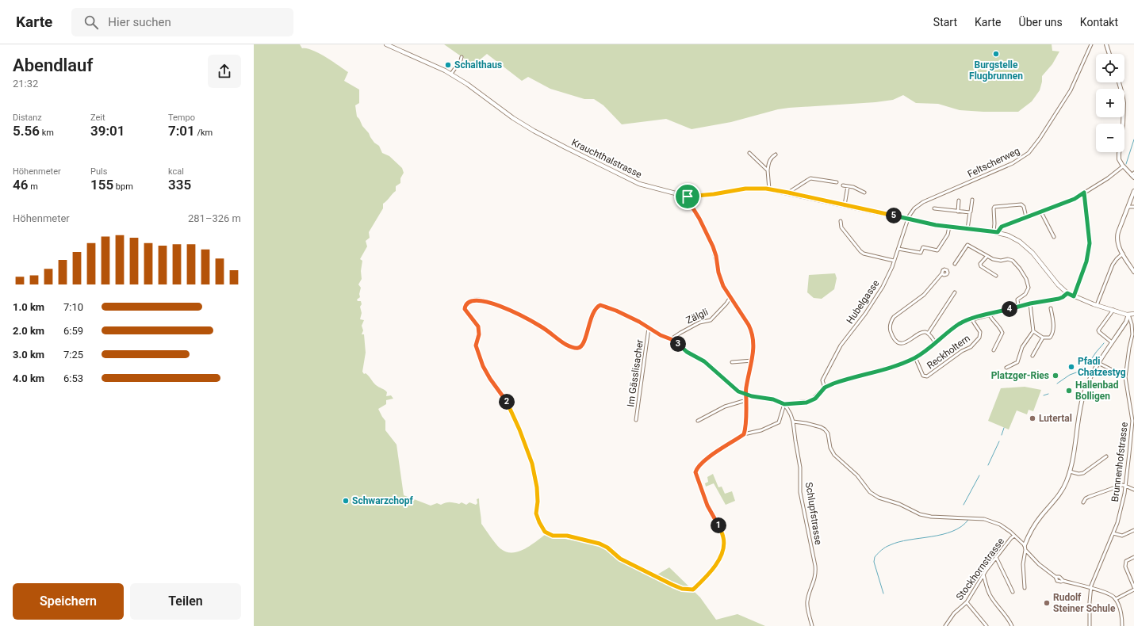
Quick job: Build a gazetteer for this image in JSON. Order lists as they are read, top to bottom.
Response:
{
  "streets": {
    "main road": ["Krauchthalstrasse"],
    "street": [
      "Feltscherweg",
      "Hubelgasse",
      "Zälgli",
      "Reckholtern",
      "Im Gässlisacher",
      "Brunnenhofstrasse",
      "Schlupfstrasse",
      "Stockhornstrasse"
    ]
  },
  "crossings": [
    ["Krauchthalstrasse", "Feltscherweg"],
    ["Krauchthalstrasse", "Hubelgasse"],
    ["Krauchthalstrasse", "Brunnenhofstrasse"],
    ["Feltscherweg", "Hubelgasse"],
    ["Zälgli", "Im Gässlisacher"],
    ["Im Gässlisacher", "Schlupfstrasse"]
  ],
  "places": [
    "Burgstelle Flugbrunnen",
    "Schalthaus",
    "Pfadi Chatzestyg",
    "Platzger-Ries",
    "Hallenbad Bolligen",
    "Lutertal",
    "Schwarzchopf",
    "Rudolf Steiner Schule"
  ],
  "page": {
    "header": "Karte",
    "search": "Hier suchen",
    "nav": [
      "Start",
      "Karte",
      "Über uns",
      "Kontakt"
    ],
    "heading": ["Abendlauf", "21:32"],
    "map_buttons": ["+", "−"],
    "stats": [
      ["Distanz", "5.56 km"],
      ["Zeit", "39:01"],
      ["Tempo", "7:01 /km"],
      ["Höhenmeter", "46 m"],
      ["Puls", "155 bpm"],
      ["kcal", "335"]
    ],
    "chart": ["Höhenmeter", "281–326 m"],
    "pins": [
      "5",
      "4",
      "3",
      "2",
      "1"
    ],
    "list": [
      {
        "name": "1.0 km",
        "note": "7:10"
      },
      {
        "name": "2.0 km",
        "note": "6:59"
      },
      {
        "name": "3.0 km",
        "note": "7:25"
      },
      {
        "name": "4.0 km",
        "note": "6:53"
      }
    ],
    "buttons": ["Speichern", "Teilen"]
  }
}
